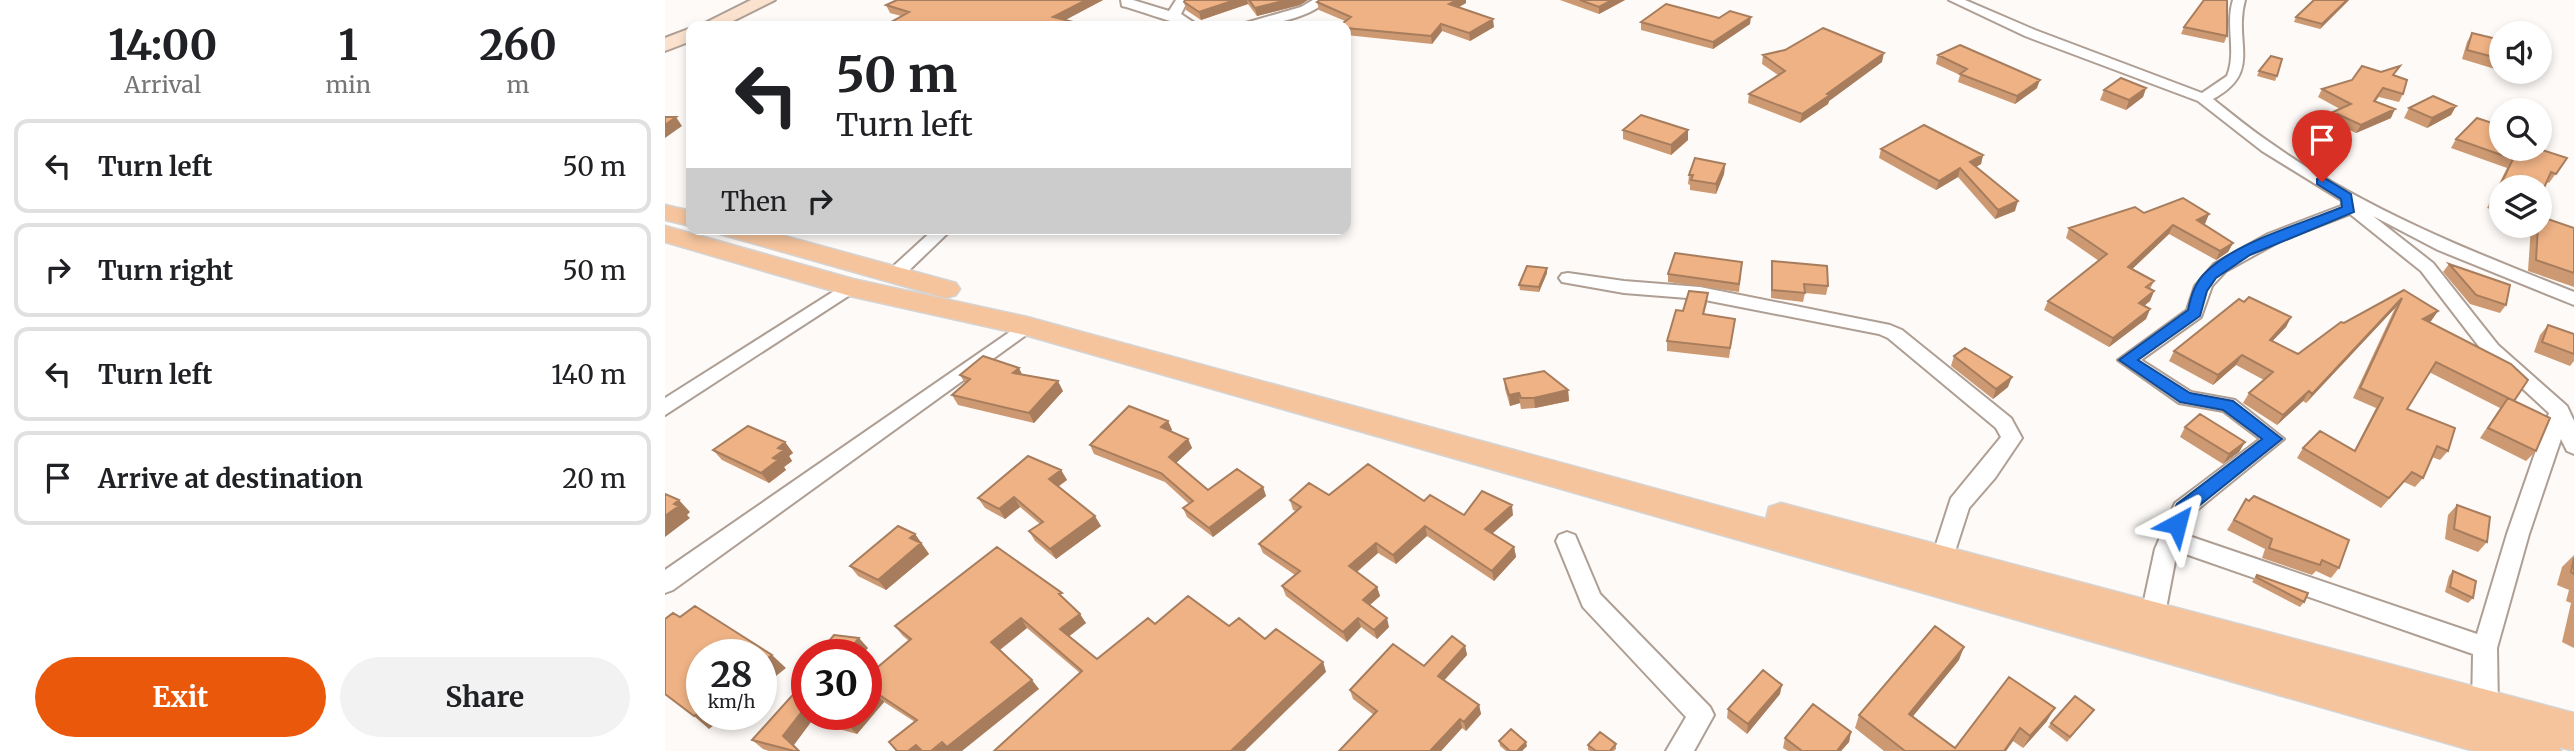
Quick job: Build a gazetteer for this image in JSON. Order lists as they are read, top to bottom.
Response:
{
  "page": {
    "eta": [
      "14:00",
      "Arrival",
      "1",
      "min",
      "260",
      "m"
    ],
    "turn": ["50 m", "Turn left"],
    "list": [
      {
        "name": "Turn left",
        "value": "50 m"
      },
      {
        "name": "Turn right",
        "value": "50 m"
      },
      {
        "name": "Turn left",
        "value": "140 m"
      },
      {
        "name": "Arrive at destination",
        "value": "20 m"
      }
    ],
    "then": "Then",
    "speed": "28 km/h",
    "limit": "30",
    "buttons": ["Exit", "Share"]
  }
}
